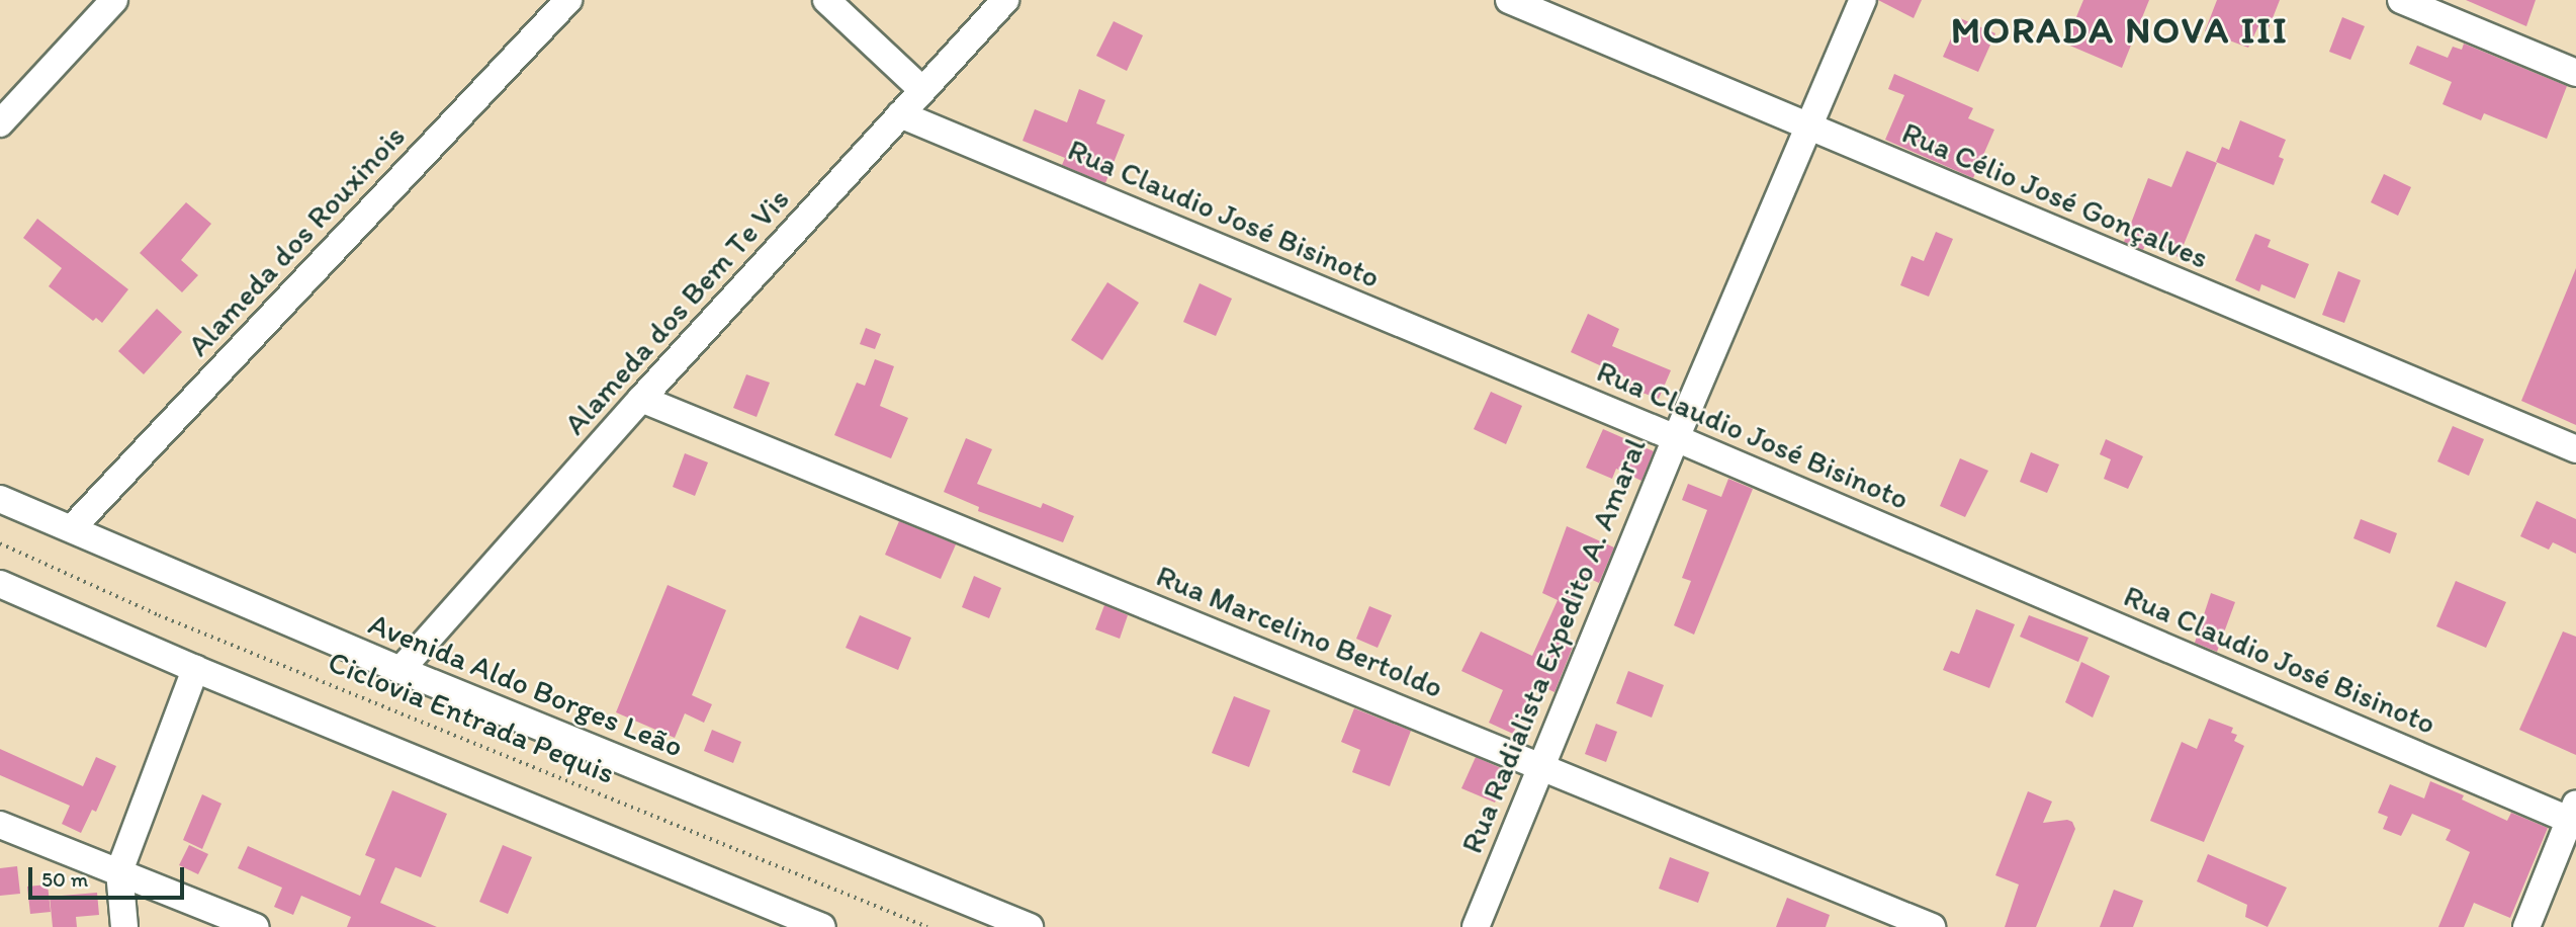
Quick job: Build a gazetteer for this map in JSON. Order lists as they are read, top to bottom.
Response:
{
  "streets": {
    "street": [
      "Rua Célio José Gonçalves",
      "Rua Claudio José Bisinoto",
      "Alameda dos Rouxinois",
      "Alameda dos Bem Te Vis",
      "Rua Marcelino Bertoldo",
      "Rua Radialista Expedito A. Amaral",
      "Avenida Aldo Borges Leão"
    ],
    "path": ["Ciclovia Entrada Pequis"]
  },
  "crossings": [
    ["Rua Célio José Gonçalves", "Rua Radialista Expedito A. Amaral"],
    ["Rua Claudio José Bisinoto", "Alameda dos Bem Te Vis"],
    ["Rua Claudio José Bisinoto", "Rua Radialista Expedito A. Amaral"],
    ["Alameda dos Rouxinois", "Avenida Aldo Borges Leão"],
    ["Alameda dos Bem Te Vis", "Rua Marcelino Bertoldo"],
    ["Alameda dos Bem Te Vis", "Avenida Aldo Borges Leão"],
    ["Rua Marcelino Bertoldo", "Rua Radialista Expedito A. Amaral"]
  ],
  "districts": ["MORADA NOVA III"],
  "scale_bar": "50 m"
}
